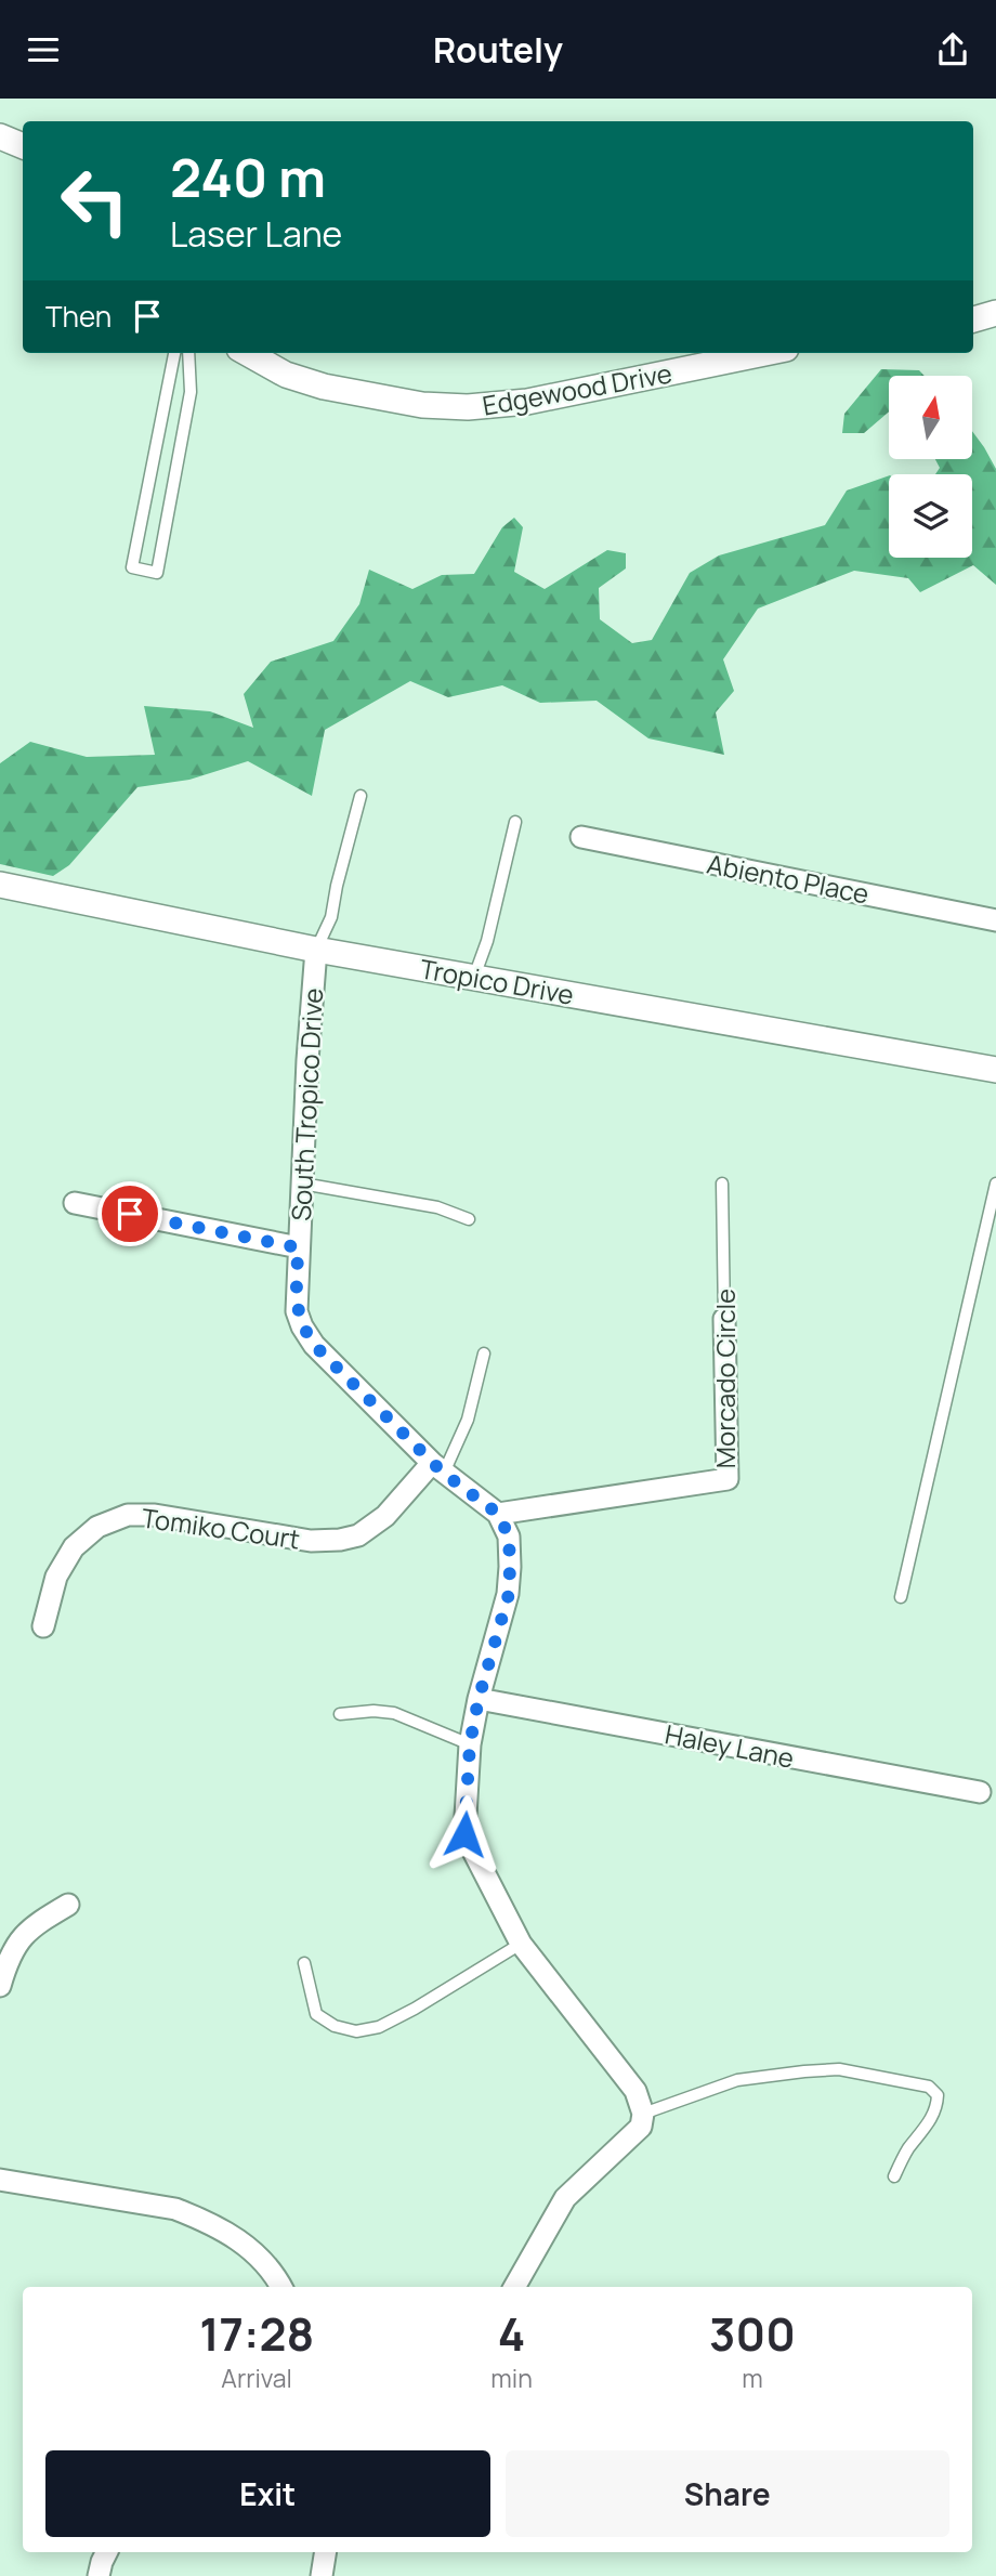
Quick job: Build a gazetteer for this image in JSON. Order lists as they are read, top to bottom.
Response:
{
  "streets": {
    "street": [
      "Edgewood Drive",
      "Abiento Place",
      "Tropico Drive",
      "South Tropico Drive",
      "Morcado Circle",
      "Tomiko Court",
      "Haley Lane"
    ]
  },
  "crossings": [
    ["Tropico Drive", "South Tropico Drive"],
    ["South Tropico Drive", "Morcado Circle"],
    ["South Tropico Drive", "Tomiko Court"]
  ],
  "north": "top",
  "page": {
    "header": "Routely",
    "turn": ["240 m", "Laser Lane"],
    "then": "Then",
    "eta": [
      "17:28",
      "Arrival",
      "4",
      "min",
      "300",
      "m"
    ],
    "buttons": ["Exit", "Share"]
  }
}
